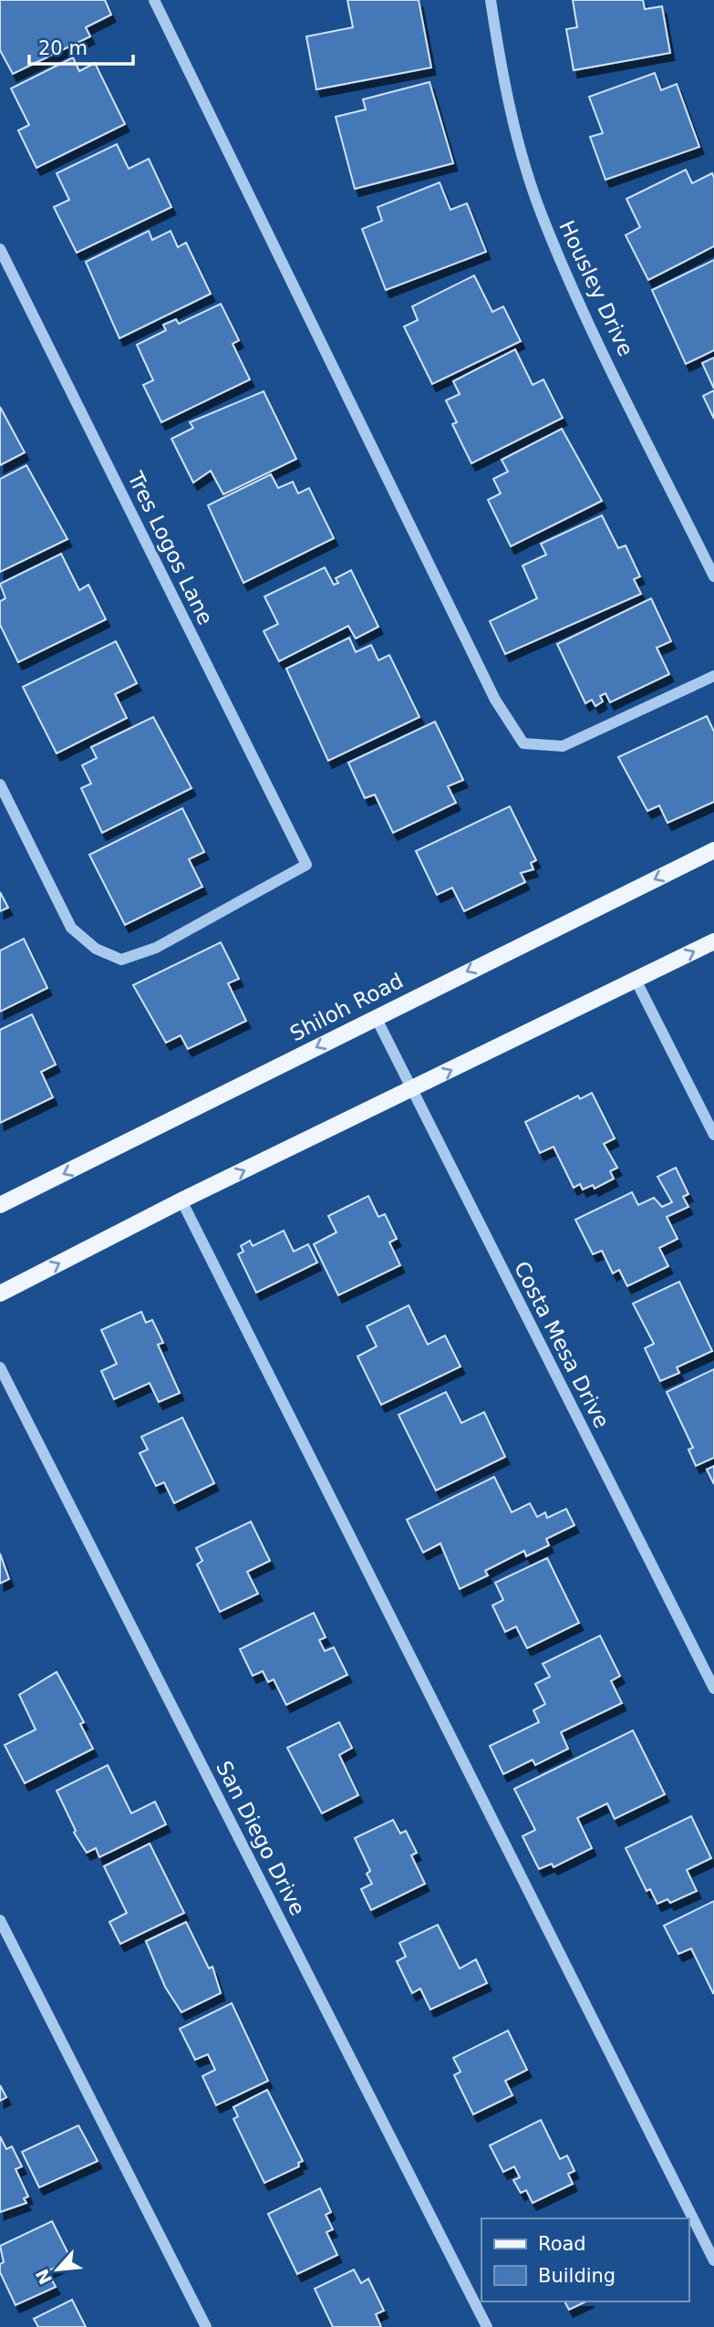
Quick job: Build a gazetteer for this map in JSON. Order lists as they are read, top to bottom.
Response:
{
  "streets": {
    "main road": ["Shiloh Road"],
    "street": [
      "Housley Drive",
      "Tres Logos Lane",
      "Costa Mesa Drive",
      "San Diego Drive"
    ]
  },
  "crossings": [
    ["Shiloh Road", "Costa Mesa Drive"]
  ],
  "legend": ["Road", "Building"],
  "scale_bar": "20 m",
  "north": "bottom left"
}
